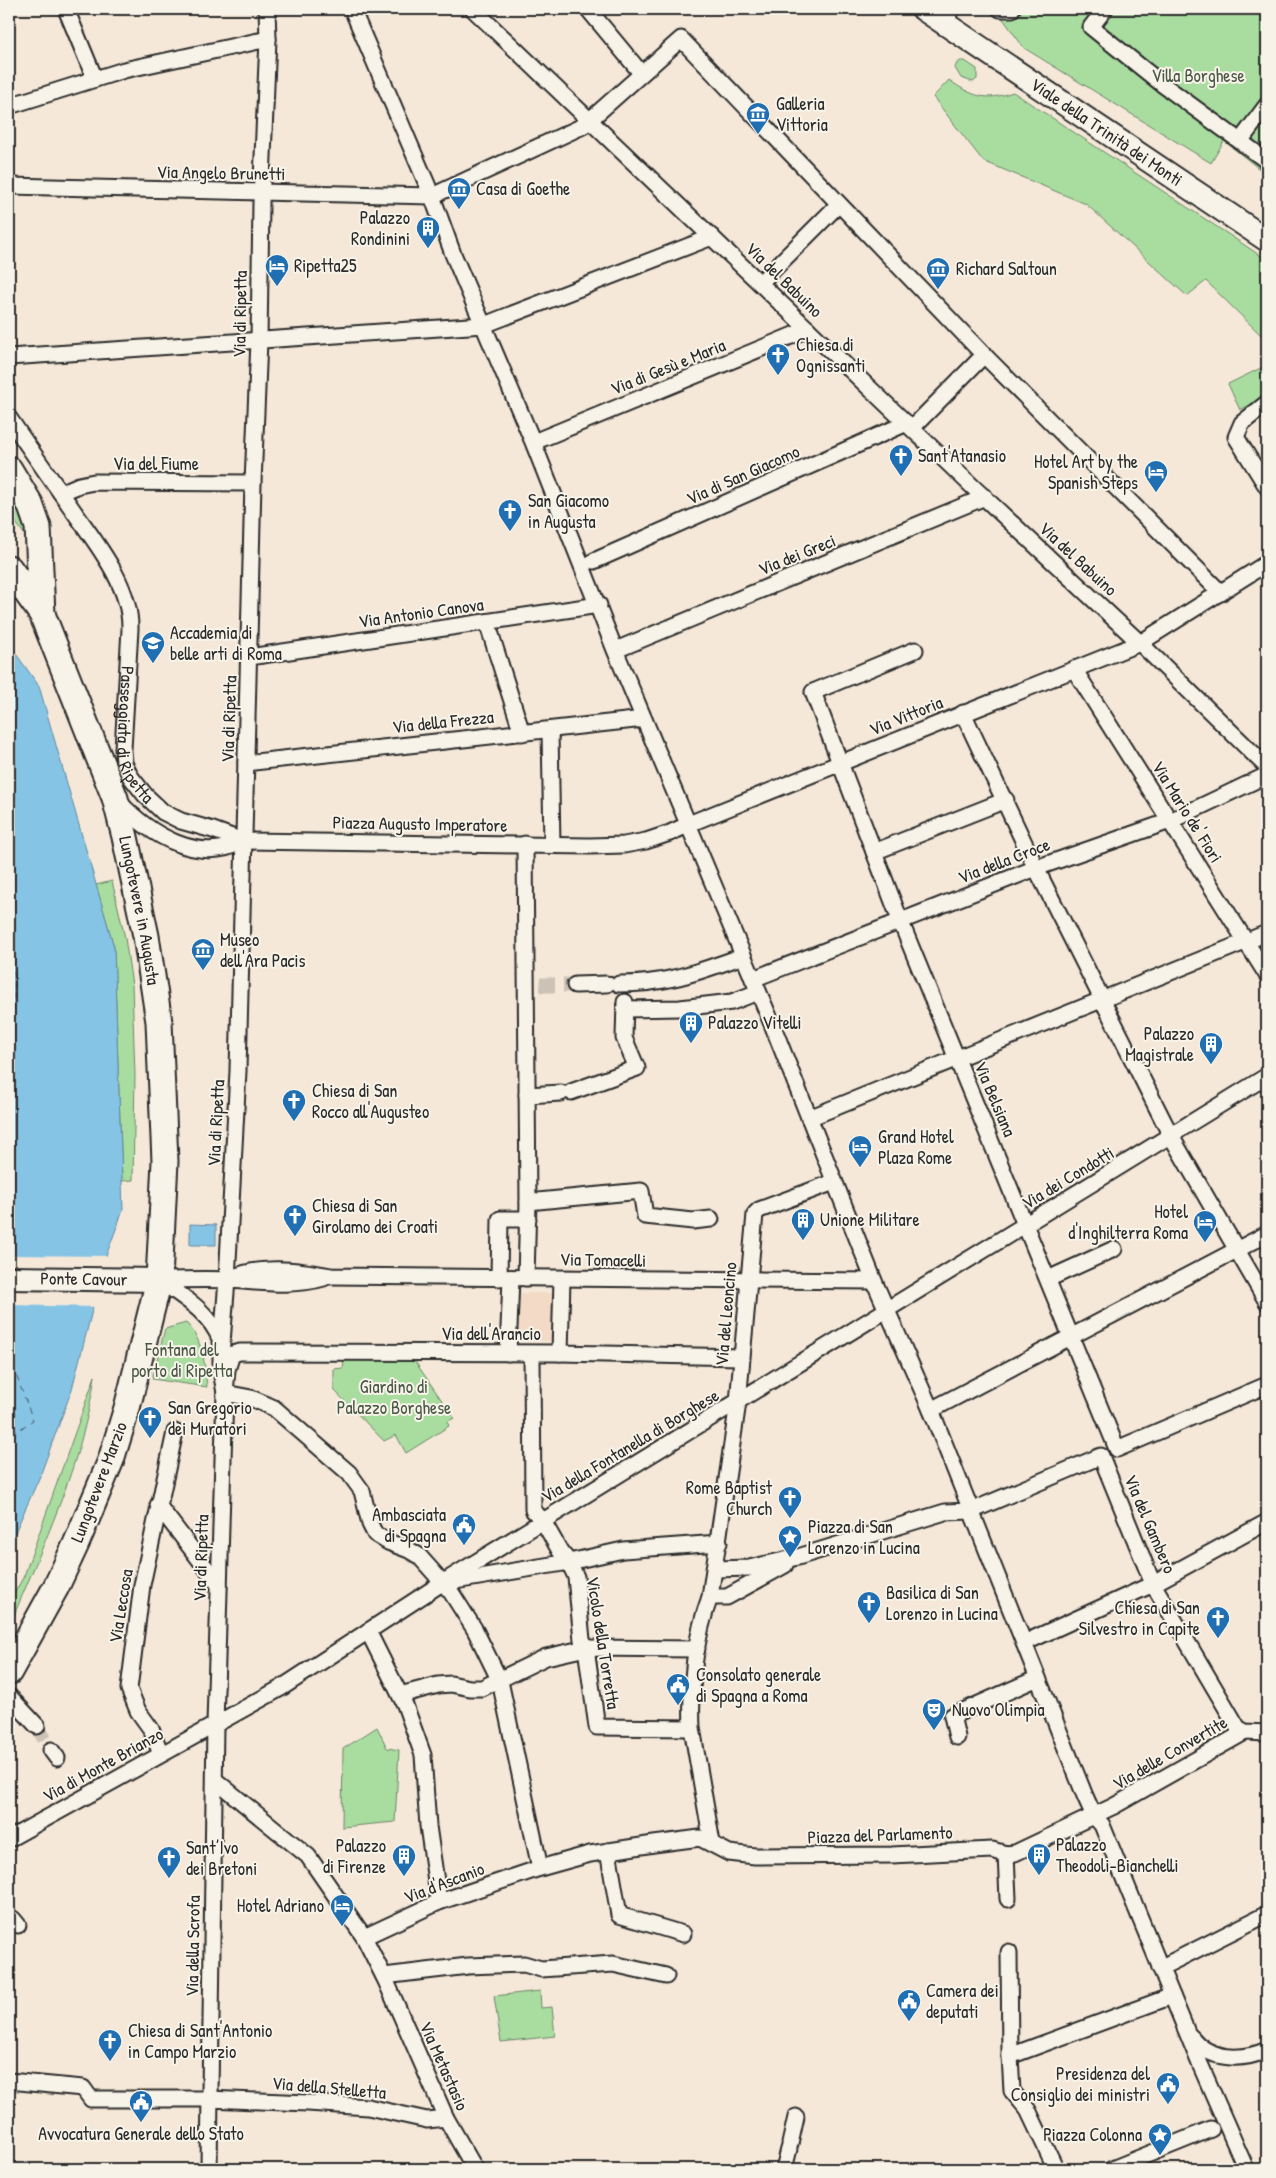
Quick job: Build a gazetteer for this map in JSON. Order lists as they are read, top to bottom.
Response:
{
  "streets": {
    "main road": ["Lungotevere in Augusta", "Lungotevere Marzio"],
    "street": [
      "Viale della Trinità dei Monti",
      "Via Angelo Brunetti",
      "Via del Babuino",
      "Via di Ripetta",
      "Via di Gesù e Maria",
      "Via del Fiume",
      "Via di San Giacomo",
      "Via dei Greci",
      "Via Antonio Canova",
      "Via Vittoria",
      "Via della Frezza",
      "Passeggiata di Ripetta",
      "Via Mario de' Fiori",
      "Piazza Augusto Imperatore",
      "Via della Croce",
      "Via Belsiana",
      "Via dei Condotti",
      "Via Tomacelli",
      "Ponte Cavour",
      "Via del Leoncino",
      "Via dell'Arancio",
      "Via della Fontanella di Borghese",
      "Via del Gambero",
      "Via Leccosa",
      "Vicolo della Torretta",
      "Via delle Convertite",
      "Via di Monte Brianzo",
      "Piazza del Parlamento",
      "Via d'Ascanio",
      "Via della Scrofa",
      "Via Metastasio",
      "Via della Stelletta"
    ]
  },
  "crossings": [
    ["Via Angelo Brunetti", "Via di Ripetta"],
    ["Via del Babuino", "Via di Gesù e Maria"],
    ["Via del Babuino", "Via di San Giacomo"],
    ["Via del Babuino", "Via dei Greci"],
    ["Via del Babuino", "Via Vittoria"],
    ["Via del Babuino", "Via della Croce"],
    ["Via di Ripetta", "Via del Fiume"],
    ["Via di Ripetta", "Via Antonio Canova"],
    ["Via di Ripetta", "Via della Frezza"],
    ["Via di Ripetta", "Passeggiata di Ripetta"],
    ["Via di Ripetta", "Piazza Augusto Imperatore"],
    ["Via di Ripetta", "Via Tomacelli"],
    ["Via di Ripetta", "Via dell'Arancio"],
    ["Via di Ripetta", "Via di Monte Brianzo"],
    ["Via di Ripetta", "Via della Scrofa"],
    ["Via del Fiume", "Passeggiata di Ripetta"],
    ["Via Vittoria", "Via Mario de' Fiori"],
    ["Via Vittoria", "Piazza Augusto Imperatore"],
    ["Via Vittoria", "Via Belsiana"],
    ["Passeggiata di Ripetta", "Piazza Augusto Imperatore"],
    ["Via Mario de' Fiori", "Via della Croce"],
    ["Piazza Augusto Imperatore", "Via Tomacelli"],
    ["Via della Croce", "Via Belsiana"],
    ["Lungotevere in Augusta", "Via Tomacelli"],
    ["Lungotevere in Augusta", "Ponte Cavour"],
    ["Lungotevere in Augusta", "Lungotevere Marzio"],
    ["Via Belsiana", "Via dei Condotti"],
    ["Via dei Condotti", "Via della Fontanella di Borghese"],
    ["Via Tomacelli", "Ponte Cavour"],
    ["Via Tomacelli", "Via del Leoncino"],
    ["Via Tomacelli", "Lungotevere Marzio"],
    ["Ponte Cavour", "Lungotevere Marzio"],
    ["Via del Leoncino", "Via dell'Arancio"],
    ["Via del Leoncino", "Via della Fontanella di Borghese"],
    ["Via del Leoncino", "Vicolo della Torretta"],
    ["Via del Leoncino", "Piazza del Parlamento"],
    ["Via dell'Arancio", "Vicolo della Torretta"],
    ["Via della Fontanella di Borghese", "Vicolo della Torretta"],
    ["Via della Fontanella di Borghese", "Via di Monte Brianzo"],
    ["Via del Gambero", "Via delle Convertite"],
    ["Via Leccosa", "Via di Monte Brianzo"],
    ["Via delle Convertite", "Piazza del Parlamento"],
    ["Via di Monte Brianzo", "Via della Scrofa"],
    ["Piazza del Parlamento", "Via d'Ascanio"],
    ["Via d'Ascanio", "Via Metastasio"],
    ["Via della Scrofa", "Via Metastasio"],
    ["Via della Scrofa", "Via della Stelletta"],
    ["Via Metastasio", "Via della Stelletta"]
  ],
  "parks": ["Villa Borghese", "Fontana del porto di Ripetta", "Giardino di Palazzo Borghese"],
  "places": {
    "museum": [
      "Galleria Vittoria",
      "Casa di Goethe",
      "Richard Saltoun",
      "Museo dell'Ara Pacis"
    ],
    "building": [
      "Palazzo Rondinini",
      "Palazzo Vitelli",
      "Palazzo Magistrale",
      "Unione Militare",
      "Palazzo Theodoli-Bianchelli",
      "Palazzo di Firenze"
    ],
    "hotel": [
      "Ripetta25",
      "Hotel Art by the Spanish Steps",
      "Grand Hotel Plaza Rome",
      "Hotel d'Inghilterra Roma",
      "Hotel Adriano"
    ],
    "church": [
      "Chiesa di Ognissanti",
      "Sant'Atanasio",
      "San Giacomo in Augusta",
      "Chiesa di San Rocco all'Augusteo",
      "Chiesa di San Girolamo dei Croati",
      "San Gregorio dei Muratori",
      "Rome Baptist Church",
      "Basilica di San Lorenzo in Lucina",
      "Chiesa di San Silvestro in Capite",
      "Sant’Ivo dei Bretoni",
      "Chiesa di Sant'Antonio in Campo Marzio"
    ],
    "school or university": ["Accademia di belle arti di Roma"],
    "public building": [
      "Ambasciata di Spagna",
      "Consolato generale di Spagna a Roma",
      "Camera dei deputati",
      "Presidenza del Consiglio dei ministri",
      "Avvocatura Generale dello Stato"
    ],
    "place": ["Piazza di San Lorenzo in Lucina", "Piazza Colonna"],
    "theatre": ["Nuovo Olimpia"]
  }
}
